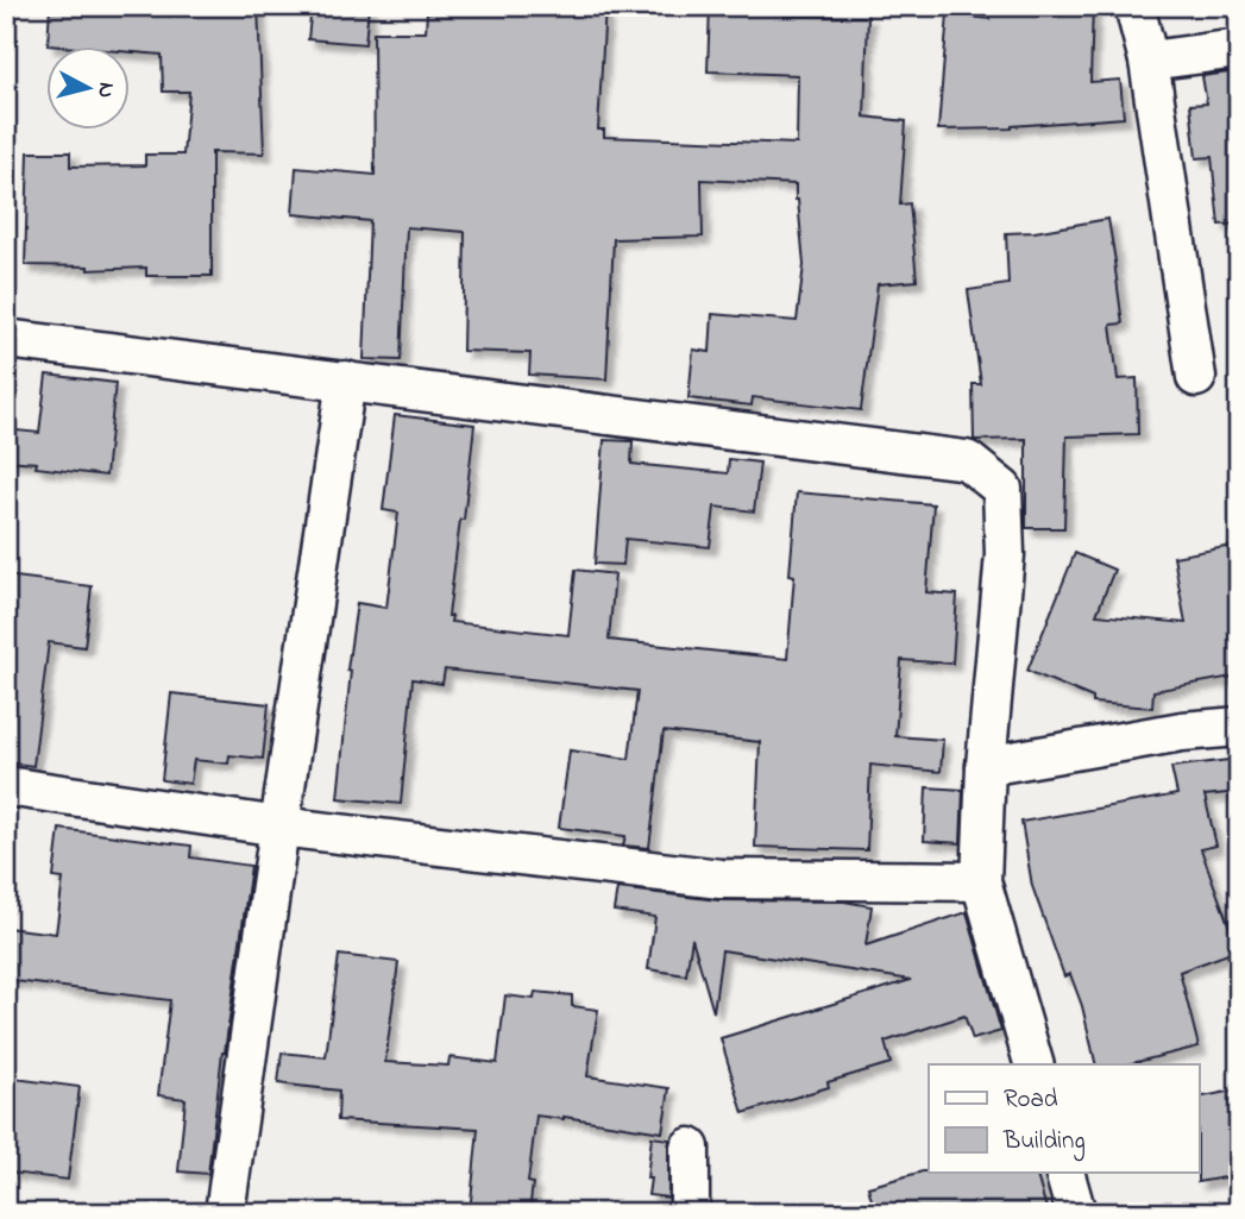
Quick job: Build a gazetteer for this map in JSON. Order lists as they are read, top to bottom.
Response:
{
  "legend": ["Road", "Building"],
  "north": "right"
}
